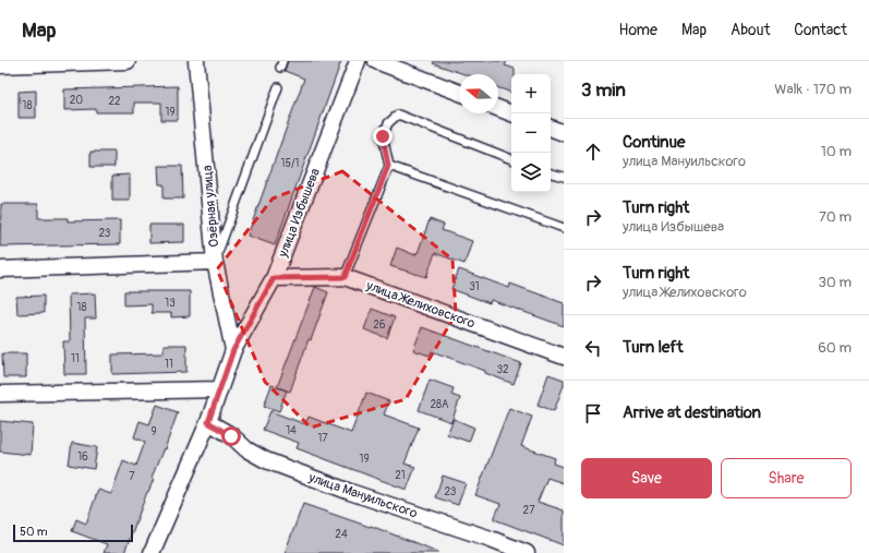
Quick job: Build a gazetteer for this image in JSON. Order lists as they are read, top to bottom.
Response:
{
  "streets": {
    "street": [
      "Озёрная улица",
      "улица Избышева",
      "улица Желиховского",
      "улица Мануильского"
    ]
  },
  "crossings": [
    ["Озёрная улица", "улица Избышева"],
    ["улица Избышева", "улица Желиховского"],
    ["улица Избышева", "улица Мануильского"]
  ],
  "house_numbers": [
    "20",
    "22",
    "18",
    "19",
    "15/1",
    "23",
    "31",
    "13",
    "18",
    "26",
    "11",
    "11",
    "32",
    "28А",
    "14",
    "9",
    "17",
    "16",
    "19",
    "21",
    "7",
    "23",
    "27",
    "24"
  ],
  "scale_bar": "50 m",
  "north": "left",
  "page": {
    "header": "Map",
    "nav": [
      "Home",
      "Map",
      "About",
      "Contact"
    ],
    "heading": ["3 min", "Walk · 170 m"],
    "map_buttons": ["+", "−"],
    "list": [
      ["Continue", "улица Мануильского", "10 m"],
      ["Turn right", "улица Избышева", "70 m"],
      ["Turn right", "улица Желиховского", "30 m"],
      ["Turn left", "60 m"],
      "Arrive at destination"
    ],
    "buttons": ["Save", "Share"],
    "scale": "50 m"
  }
}
